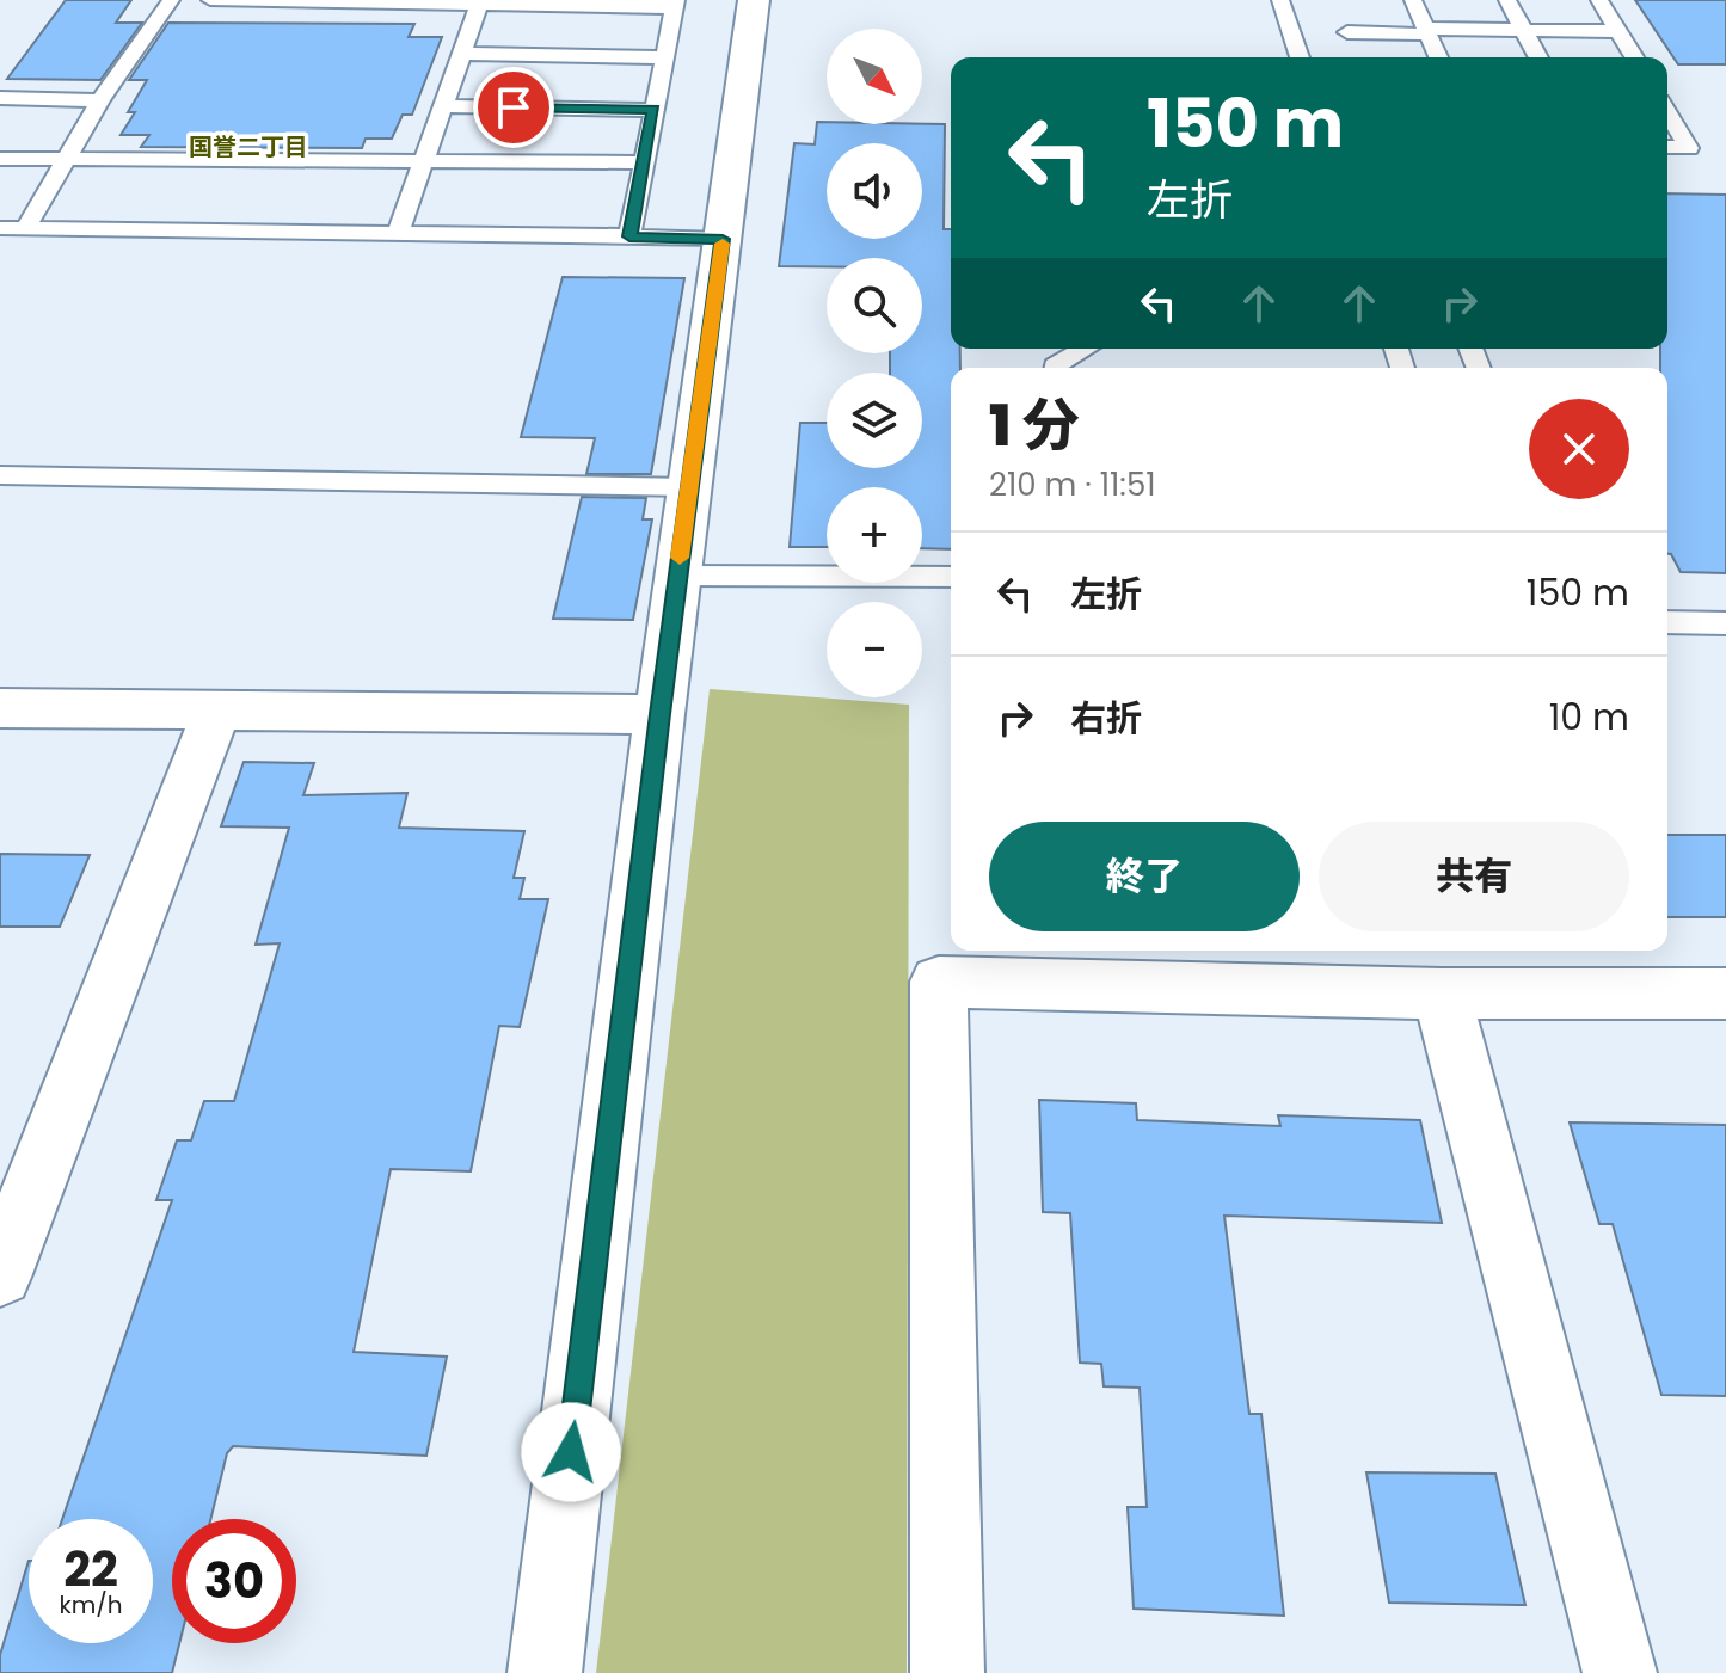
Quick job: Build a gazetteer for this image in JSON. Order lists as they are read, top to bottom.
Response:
{
  "districts": ["国誉二丁目"],
  "north": "bottom right",
  "page": {
    "map_buttons": ["+", "−"],
    "turn": ["150 m", "左折"],
    "heading": ["1 分", "210 m · 11:51"],
    "list": [
      {
        "name": "左折",
        "value": "150 m"
      },
      {
        "name": "右折",
        "value": "10 m"
      }
    ],
    "buttons": ["終了", "共有"],
    "speed": "22 km/h",
    "limit": "30"
  }
}
